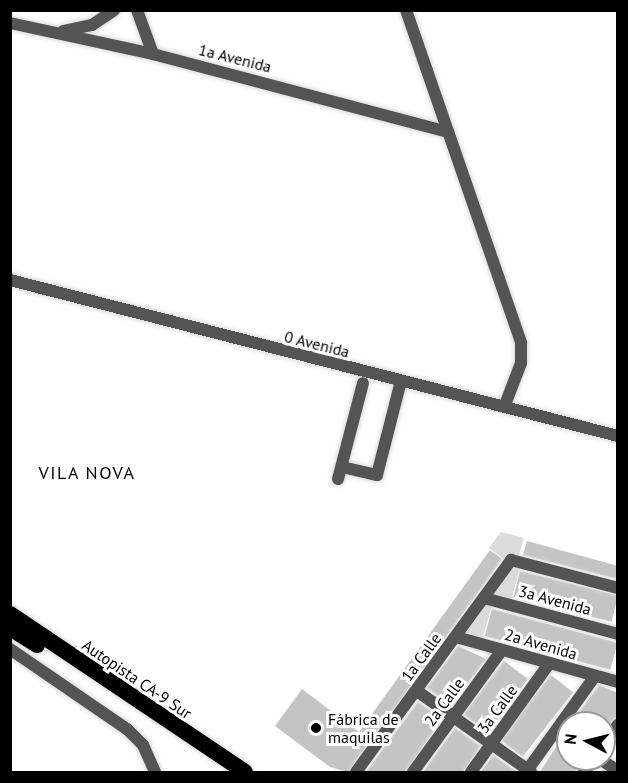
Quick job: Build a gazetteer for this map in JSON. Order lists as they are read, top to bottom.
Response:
{
  "streets": {
    "highway": ["Autopista CA-9 Sur"],
    "street": [
      "1a Avenida",
      "0 Avenida",
      "3a Avenida",
      "2a Avenida",
      "1a Calle",
      "2a Calle",
      "3a Calle"
    ]
  },
  "crossings": [
    ["3a Avenida", "1a Calle"],
    ["2a Avenida", "1a Calle"],
    ["2a Avenida", "2a Calle"],
    ["2a Avenida", "3a Calle"]
  ],
  "districts": ["VILA NOVA"],
  "places": ["Fábrica de maquilas"],
  "north": "left"
}
